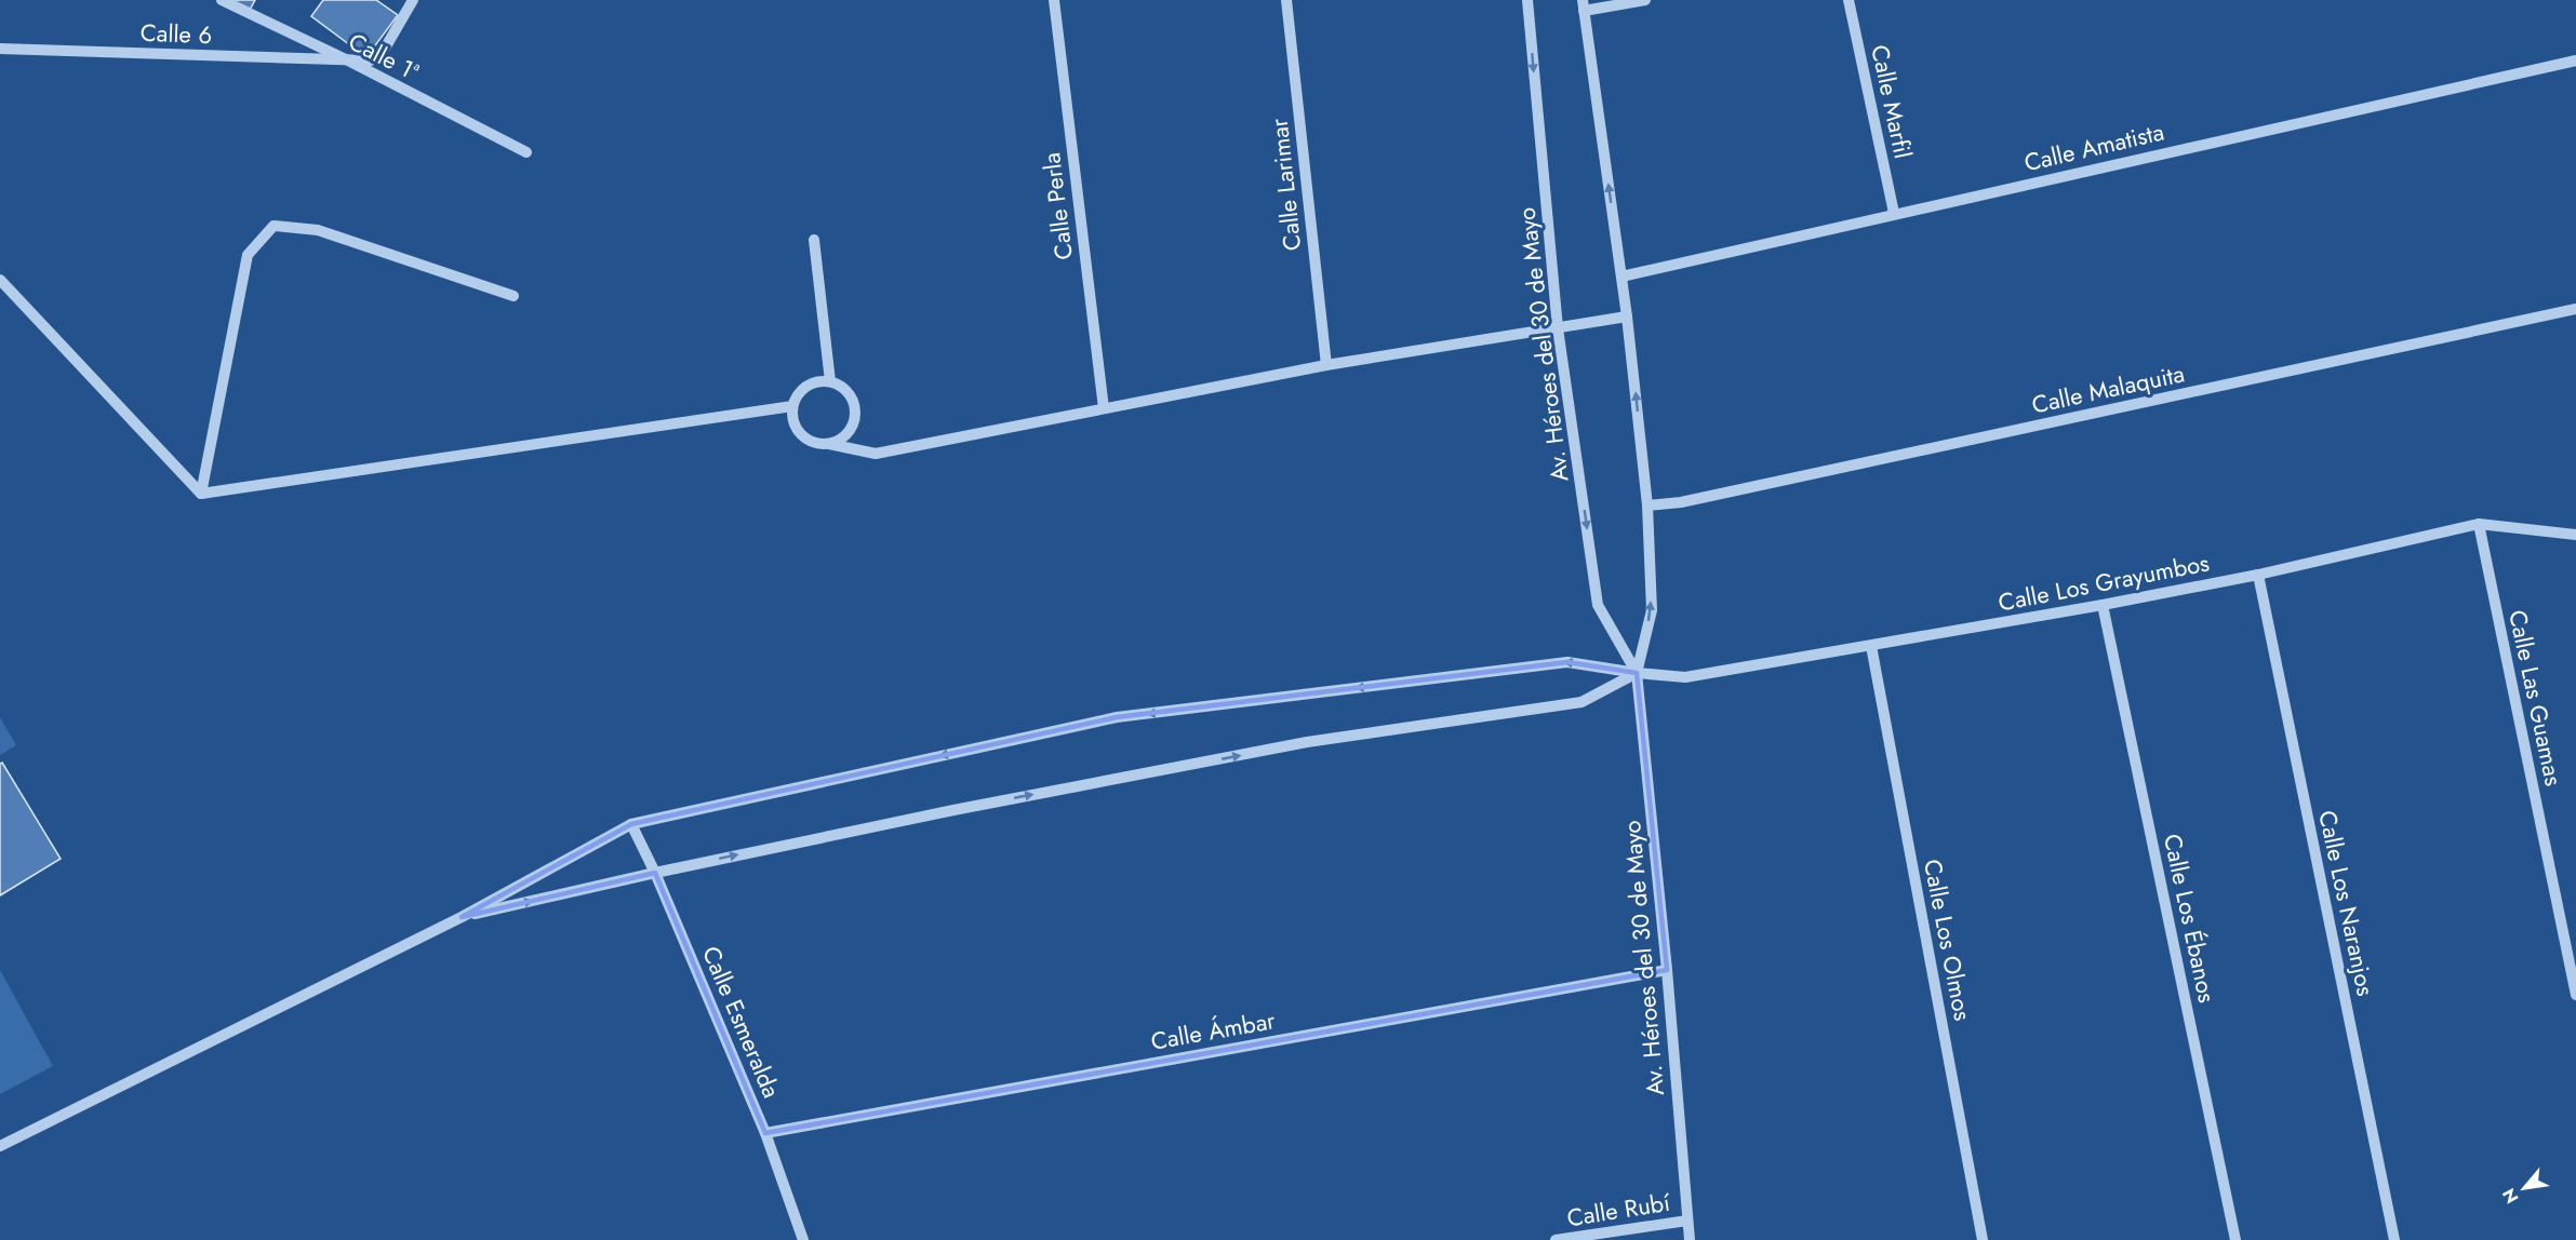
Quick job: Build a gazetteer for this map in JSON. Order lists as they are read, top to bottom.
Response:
{
  "streets": {
    "street": [
      "Calle 6",
      "Calle 1ª",
      "Calle Marfil",
      "Calle Amatista",
      "Calle Larimar",
      "Calle Perla",
      "Av. Héroes del 30 de Mayo",
      "Calle Malaquita",
      "Calle Los Grayumbos",
      "Calle Las Guamas",
      "Calle Los Naranjos",
      "Calle Los Ébanos",
      "Calle Los Olmos",
      "Calle Esmeralda",
      "Calle Ámbar",
      "Calle Rubí"
    ]
  },
  "crossings": [
    ["Calle 6", "Calle 1ª"],
    ["Calle Marfil", "Calle Amatista"],
    ["Calle Amatista", "Av. Héroes del 30 de Mayo"],
    ["Av. Héroes del 30 de Mayo", "Calle Malaquita"],
    ["Av. Héroes del 30 de Mayo", "Calle Los Grayumbos"],
    ["Av. Héroes del 30 de Mayo", "Calle Ámbar"],
    ["Av. Héroes del 30 de Mayo", "Calle Rubí"],
    ["Calle Los Grayumbos", "Calle Las Guamas"],
    ["Calle Los Grayumbos", "Calle Los Naranjos"],
    ["Calle Los Grayumbos", "Calle Los Ébanos"],
    ["Calle Los Grayumbos", "Calle Los Olmos"],
    ["Calle Los Grayumbos", "Calle Esmeralda"],
    ["Calle Esmeralda", "Calle Ámbar"]
  ],
  "north": "bottom left"
}
